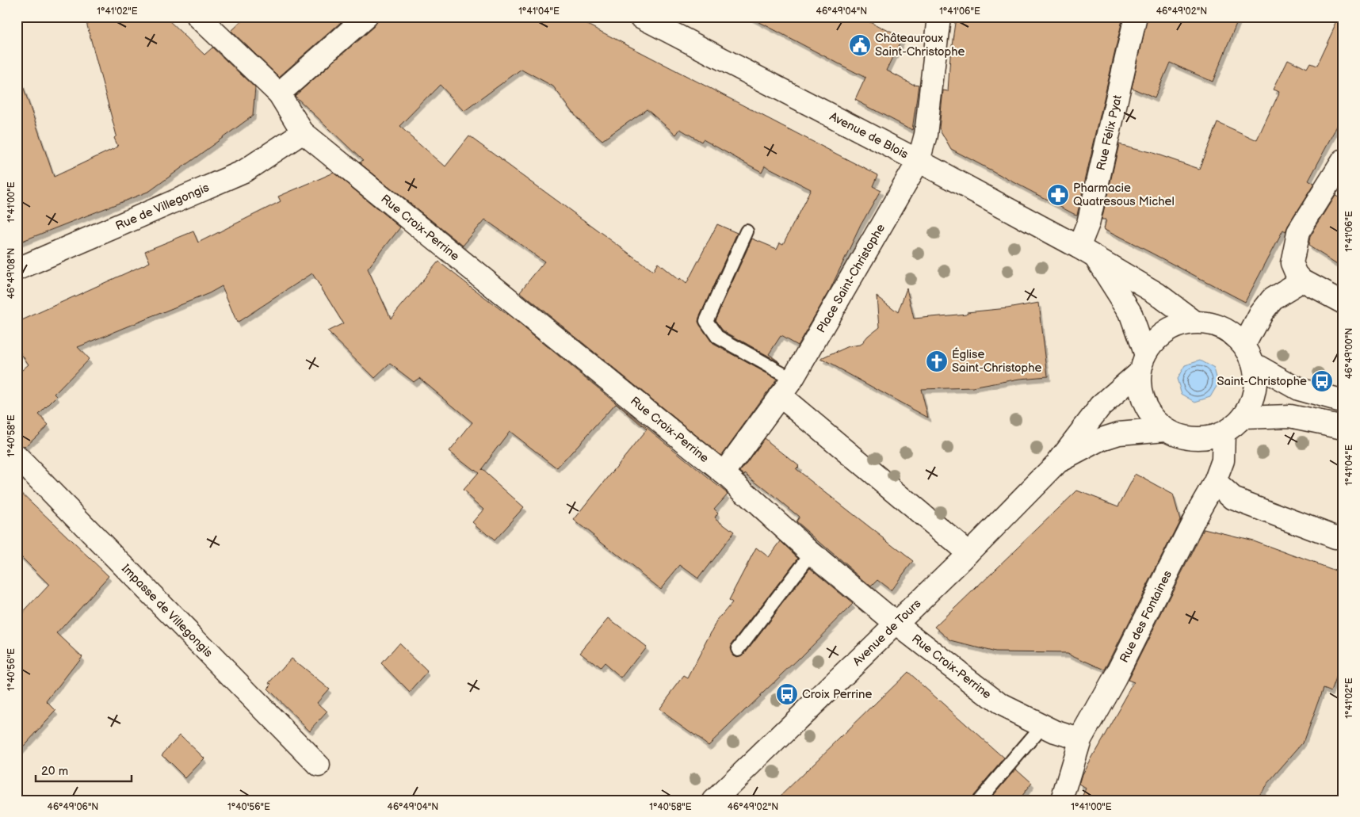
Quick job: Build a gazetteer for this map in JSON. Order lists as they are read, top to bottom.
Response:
{
  "streets": {
    "street": [
      "Rue Félix Pyat",
      "Avenue de Blois",
      "Rue de Villegongis",
      "Rue Croix-Perrine",
      "Place Saint-Christophe",
      "Impasse de Villegongis",
      "Rue des Fontaines",
      "Avenue de Tours"
    ]
  },
  "crossings": [
    ["Rue Félix Pyat", "Avenue de Blois"],
    ["Avenue de Blois", "Place Saint-Christophe"],
    ["Avenue de Blois", "Rue des Fontaines"],
    ["Avenue de Blois", "Avenue de Tours"],
    ["Rue de Villegongis", "Rue Croix-Perrine"],
    ["Rue Croix-Perrine", "Place Saint-Christophe"],
    ["Rue Croix-Perrine", "Rue des Fontaines"],
    ["Rue Croix-Perrine", "Avenue de Tours"],
    ["Rue des Fontaines", "Avenue de Tours"]
  ],
  "places": {
    "public building": ["Châteauroux Saint-Christophe"],
    "pharmacy": ["Pharmacie Quatresous Michel"],
    "church": ["Église Saint-Christophe"],
    "bus stop": ["Saint-Christophe", "Croix Perrine"]
  },
  "scale_bar": "20 m",
  "coordinates": [
    "1°41'02\"E",
    "1°41'04\"E",
    "46°49'04\"N",
    "1°41'06\"E",
    "46°49'02\"N",
    "1°41'00\"E",
    "46°49'08\"N",
    "46°49'00\"N",
    "1°40'58\"E",
    "1°40'56\"E",
    "46°49'06\"N"
  ]
}
